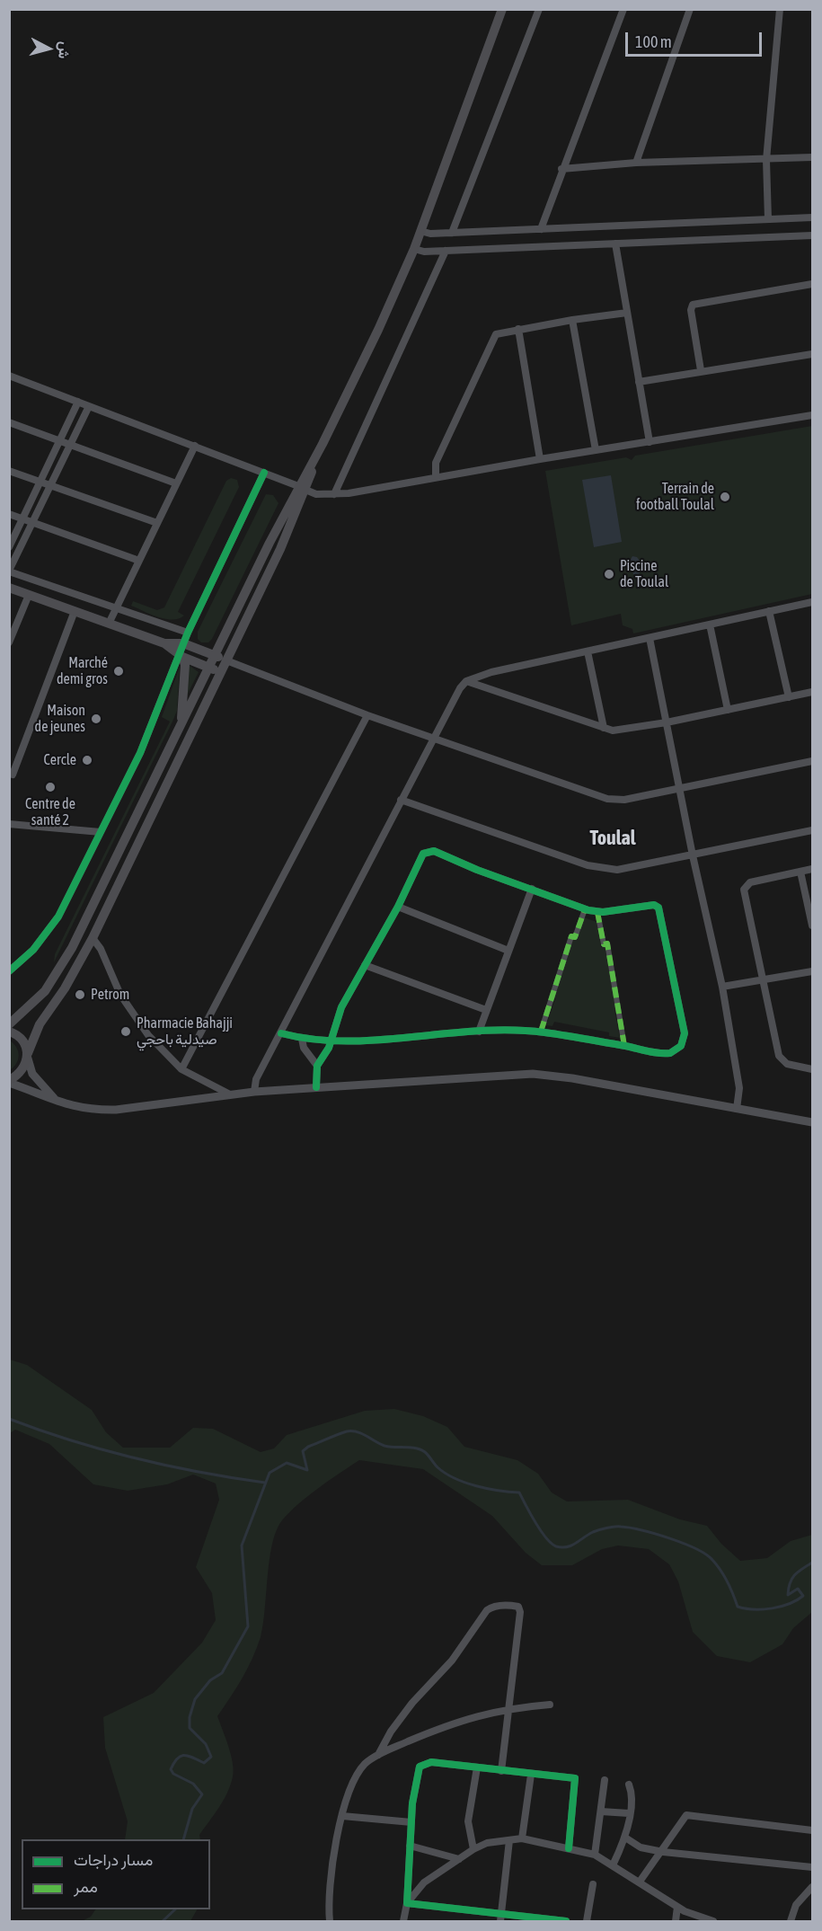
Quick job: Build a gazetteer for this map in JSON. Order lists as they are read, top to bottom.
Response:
{
  "districts": ["Toulal"],
  "places": [
    "Terrain de football Toulal",
    "Piscine de Toulal",
    "Marché demi gros",
    "Maison de jeunes",
    "Cercle",
    "Centre de santé 2",
    "Petrom",
    "Pharmacie Bahajji صيدلية باحجي"
  ],
  "legend": ["مسار دراجات", "ممر"],
  "scale_bar": "100 m",
  "north": "right"
}
